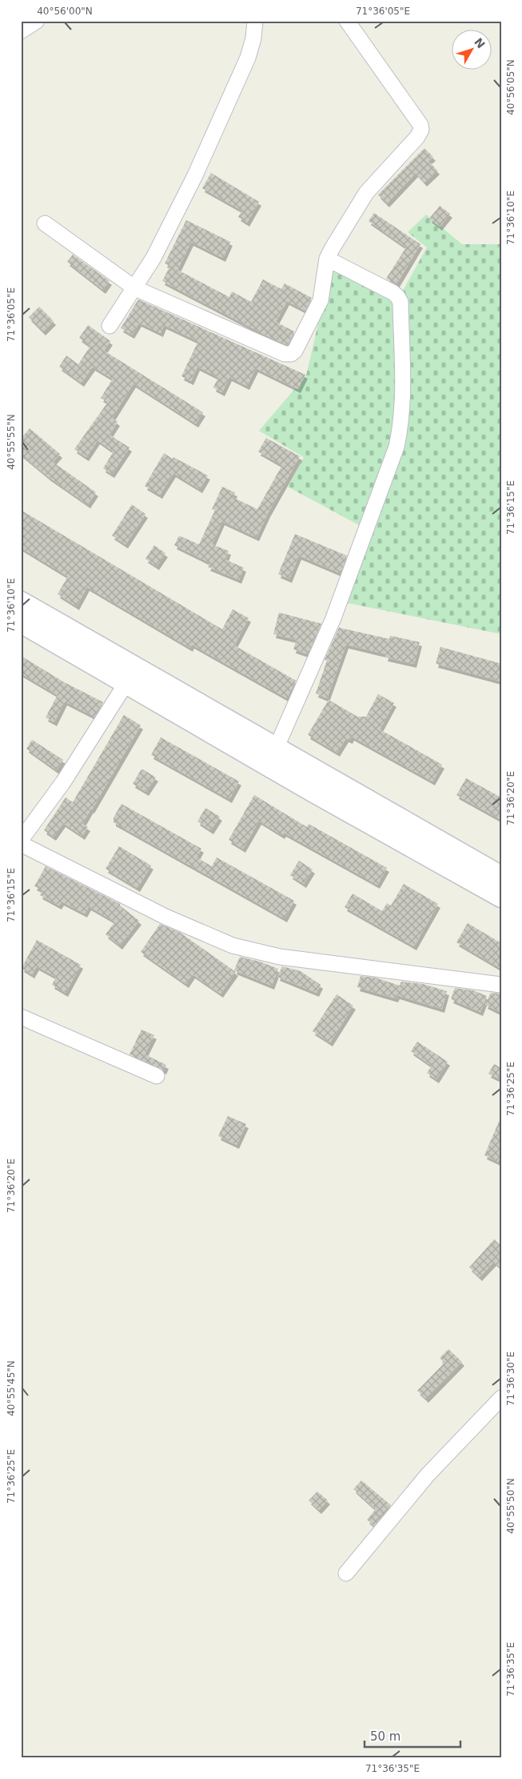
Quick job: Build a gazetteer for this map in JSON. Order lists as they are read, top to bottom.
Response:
{
  "scale_bar": "50 m",
  "north": "top right",
  "coordinates": [
    "40°56'00\"N",
    "71°36'05\"E",
    "40°56'05\"N",
    "71°36'10\"E",
    "40°55'55\"N",
    "71°36'15\"E",
    "71°36'20\"E",
    "71°36'25\"E",
    "71°36'30\"E",
    "40°55'45\"N",
    "40°55'50\"N",
    "71°36'35\"E"
  ]
}
